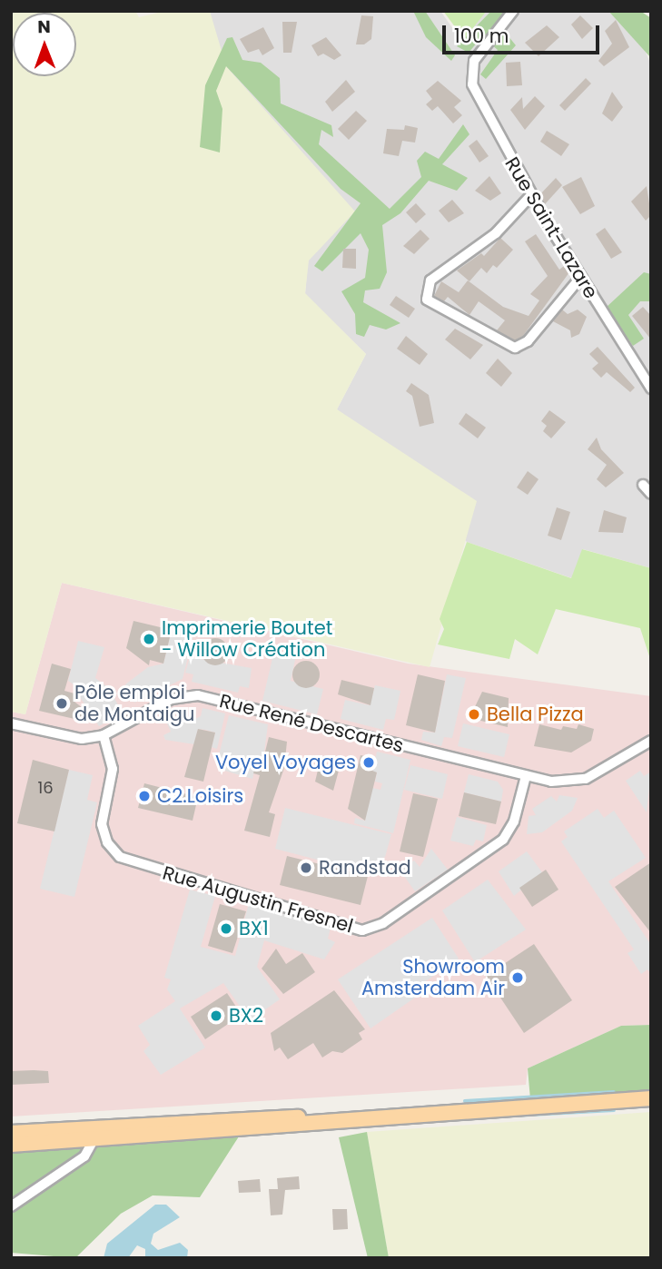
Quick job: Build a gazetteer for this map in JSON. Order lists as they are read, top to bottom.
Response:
{
  "streets": {
    "street": ["Rue Saint-Lazare", "Rue René Descartes", "Rue Augustin Fresnel"]
  },
  "crossings": [
    ["Rue René Descartes", "Rue Augustin Fresnel"]
  ],
  "places": [
    "Imprimerie Boutet - Willow Création",
    "Pôle emploi de Montaigu",
    "Bella Pizza",
    "Voyel Voyages",
    "C2.Loisirs",
    "Randstad",
    "BX1",
    "Showroom Amsterdam Air",
    "BX2"
  ],
  "house_numbers": ["16"],
  "scale_bar": "100 m",
  "north": "top"
}
